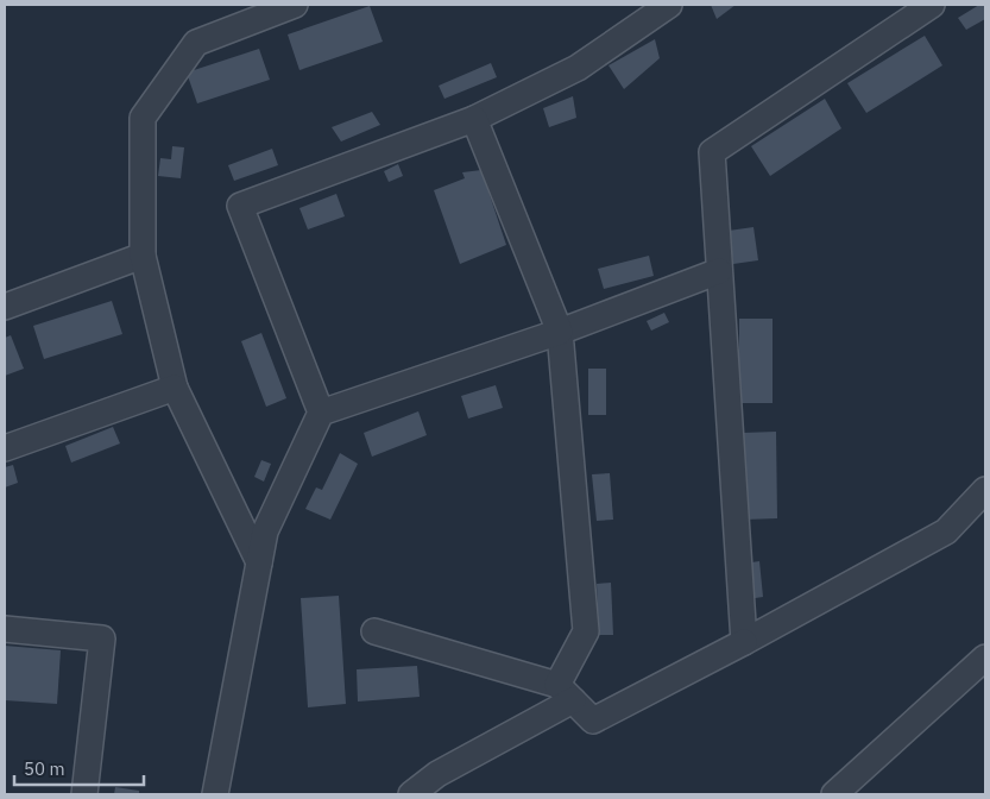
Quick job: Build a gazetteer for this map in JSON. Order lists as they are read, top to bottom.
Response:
{
  "scale_bar": "50 m"
}
